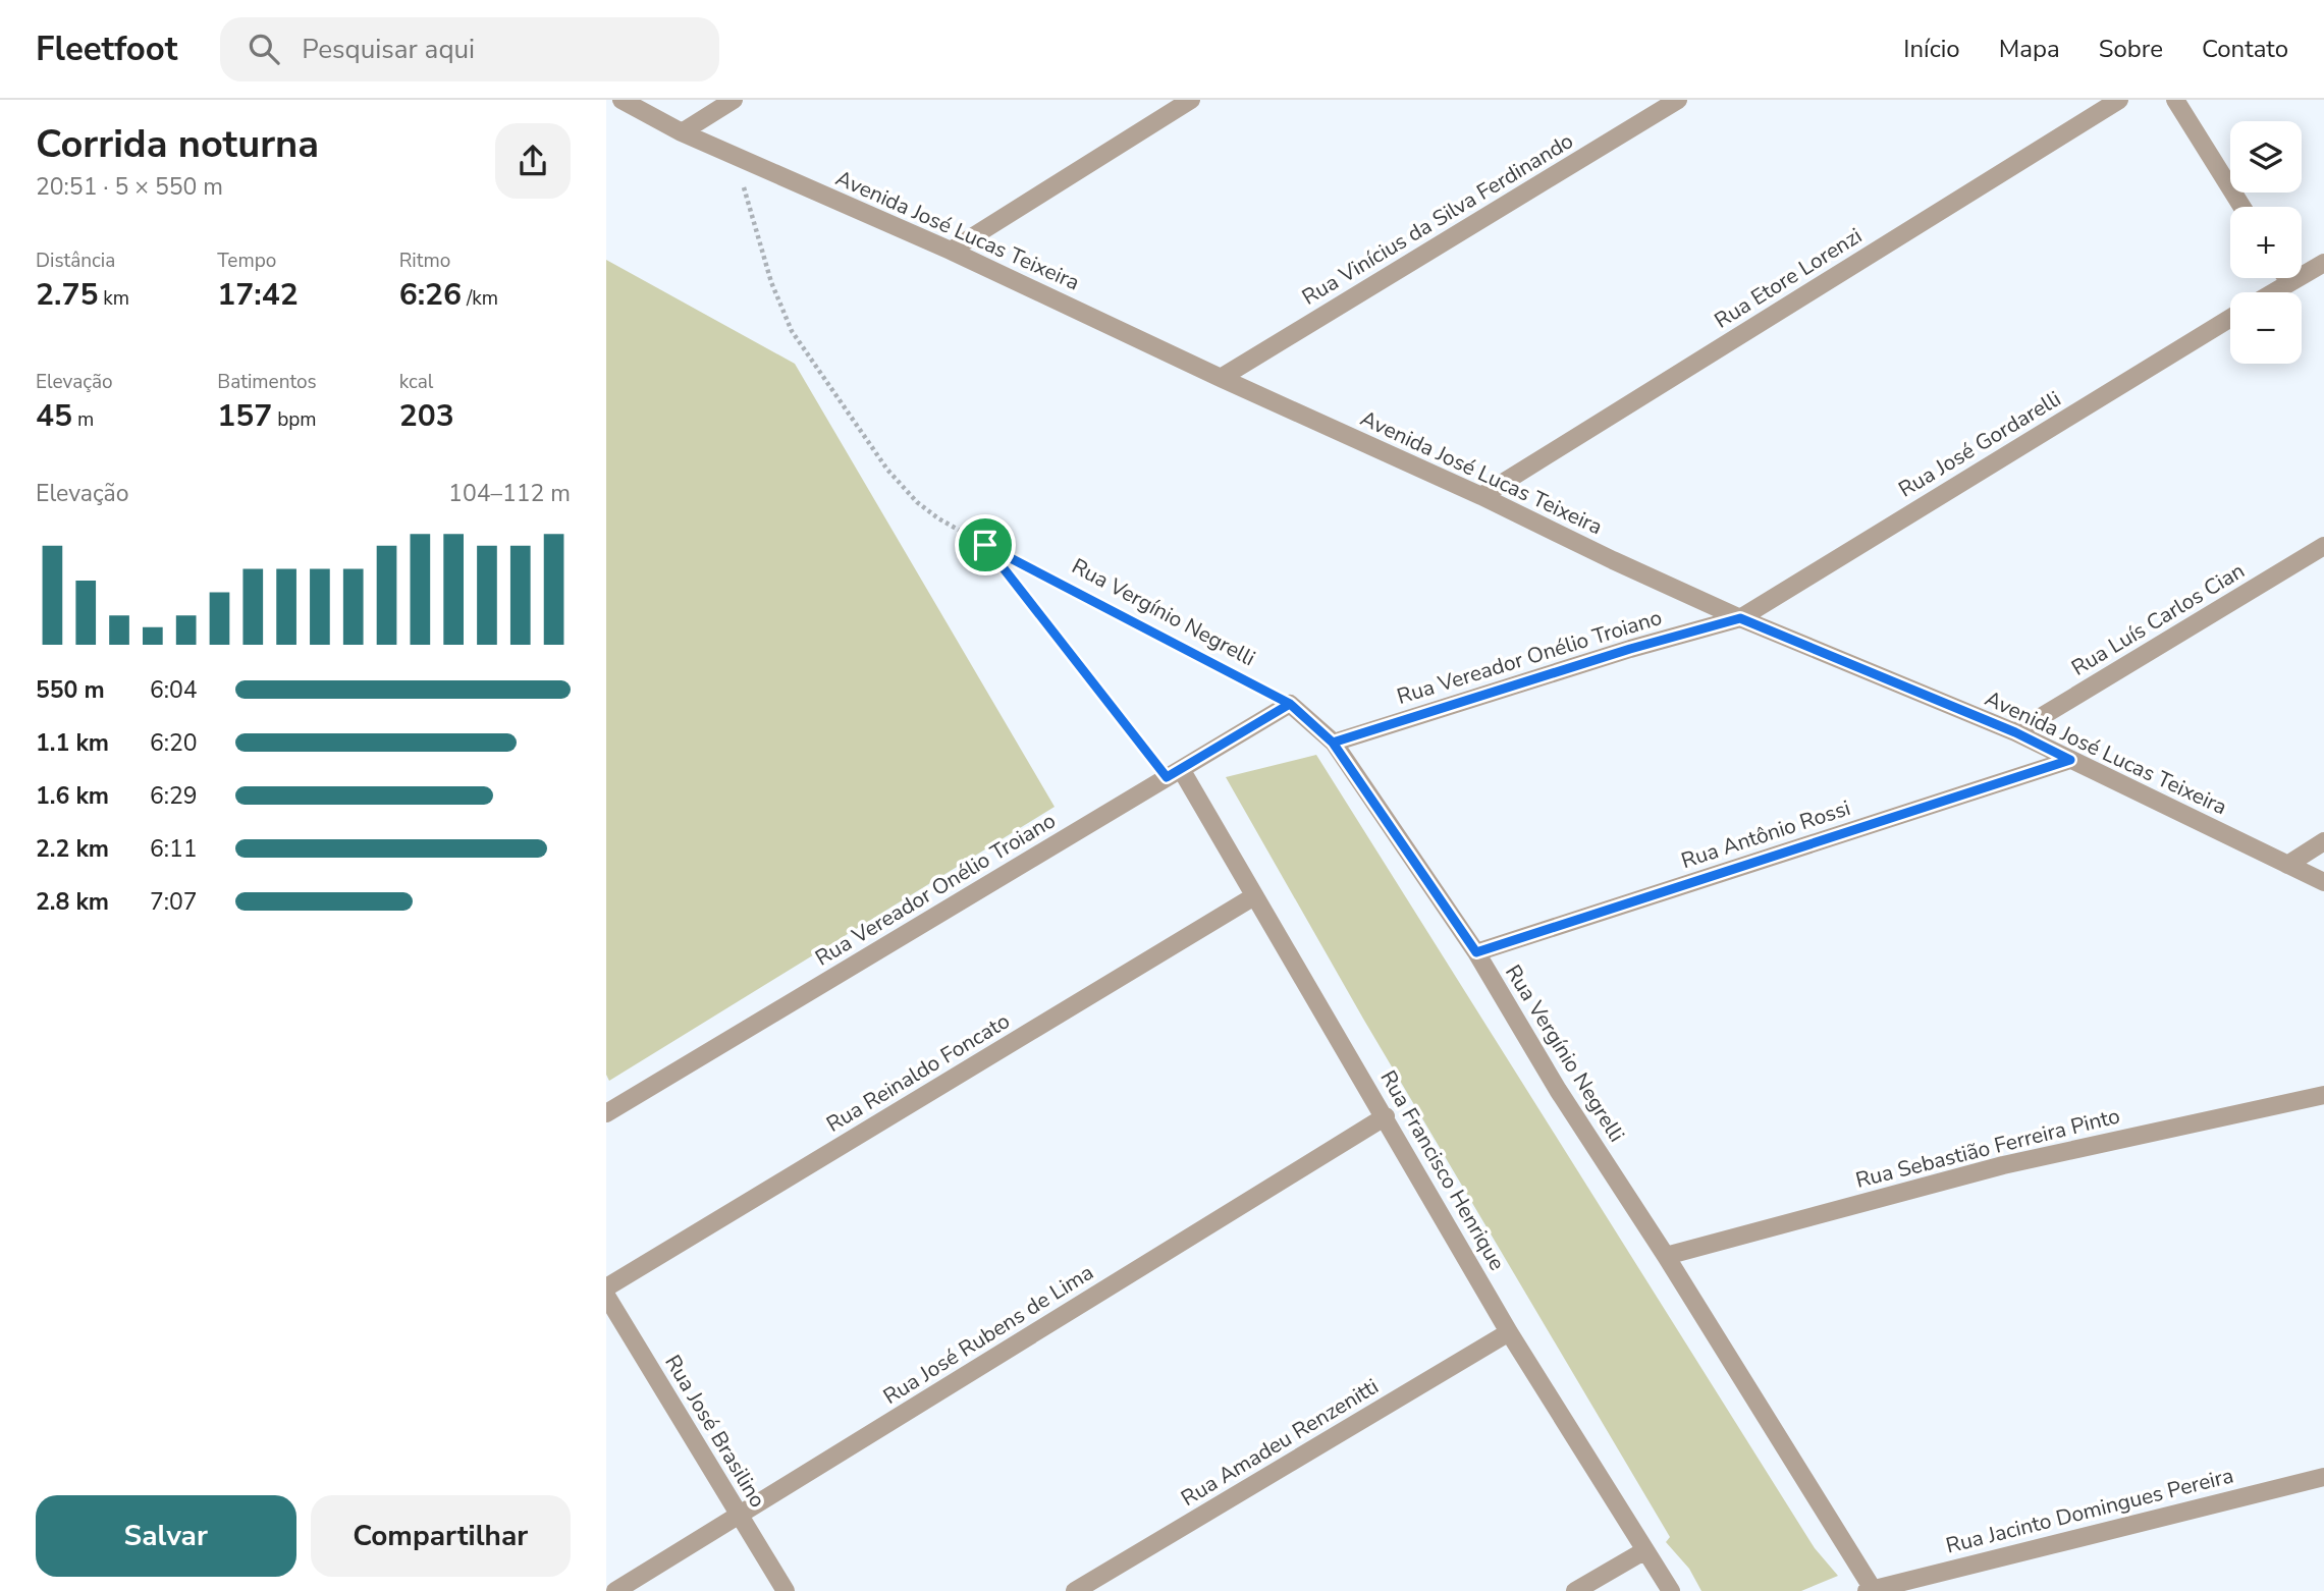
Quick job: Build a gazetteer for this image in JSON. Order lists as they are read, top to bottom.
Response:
{
  "streets": {
    "street": [
      "Rua Vinícius da Silva Ferdinando",
      "Avenida José Lucas Teixeira",
      "Rua Etore Lorenzi",
      "Rua José Gordarelli",
      "Rua Vergínio Negrelli",
      "Rua Luís Carlos Cian",
      "Rua Vereador Onélio Troiano",
      "Rua Antônio Rossi",
      "Rua Reinaldo Foncato",
      "Rua Sebastião Ferreira Pinto",
      "Rua Francisco Henrique",
      "Rua José Rubens de Lima",
      "Rua José Brasilino",
      "Rua Amadeu Renzenitti",
      "Rua Jacinto Domingues Pereira"
    ]
  },
  "crossings": [
    ["Rua Vinícius da Silva Ferdinando", "Avenida José Lucas Teixeira"],
    ["Avenida José Lucas Teixeira", "Rua Etore Lorenzi"],
    ["Avenida José Lucas Teixeira", "Rua José Gordarelli"],
    ["Avenida José Lucas Teixeira", "Rua Vergínio Negrelli"],
    ["Avenida José Lucas Teixeira", "Rua Luís Carlos Cian"],
    ["Avenida José Lucas Teixeira", "Rua Vereador Onélio Troiano"],
    ["Avenida José Lucas Teixeira", "Rua Antônio Rossi"],
    ["Rua José Gordarelli", "Rua Vereador Onélio Troiano"],
    ["Rua Vergínio Negrelli", "Rua Vereador Onélio Troiano"],
    ["Rua Vergínio Negrelli", "Rua Antônio Rossi"],
    ["Rua Vergínio Negrelli", "Rua Sebastião Ferreira Pinto"],
    ["Rua Vergínio Negrelli", "Rua Jacinto Domingues Pereira"],
    ["Rua Vereador Onélio Troiano", "Rua Francisco Henrique"],
    ["Rua Reinaldo Foncato", "Rua Francisco Henrique"],
    ["Rua Francisco Henrique", "Rua José Rubens de Lima"],
    ["Rua Francisco Henrique", "Rua Amadeu Renzenitti"],
    ["Rua José Rubens de Lima", "Rua José Brasilino"]
  ],
  "page": {
    "header": "Fleetfoot",
    "search": "Pesquisar aqui",
    "nav": [
      "Início",
      "Mapa",
      "Sobre",
      "Contato"
    ],
    "heading": ["Corrida noturna", "20:51 · 5 × 550 m"],
    "map_buttons": ["+", "−"],
    "stats": [
      ["Distância", "2.75 km"],
      ["Tempo", "17:42"],
      ["Ritmo", "6:26 /km"],
      ["Elevação", "45 m"],
      ["Batimentos", "157 bpm"],
      ["kcal", "203"]
    ],
    "chart": ["Elevação", "104–112 m"],
    "list": [
      {
        "name": "550 m",
        "note": "6:04"
      },
      {
        "name": "1.1 km",
        "note": "6:20"
      },
      {
        "name": "1.6 km",
        "note": "6:29"
      },
      {
        "name": "2.2 km",
        "note": "6:11"
      },
      {
        "name": "2.8 km",
        "note": "7:07"
      }
    ],
    "buttons": ["Salvar", "Compartilhar"]
  }
}
